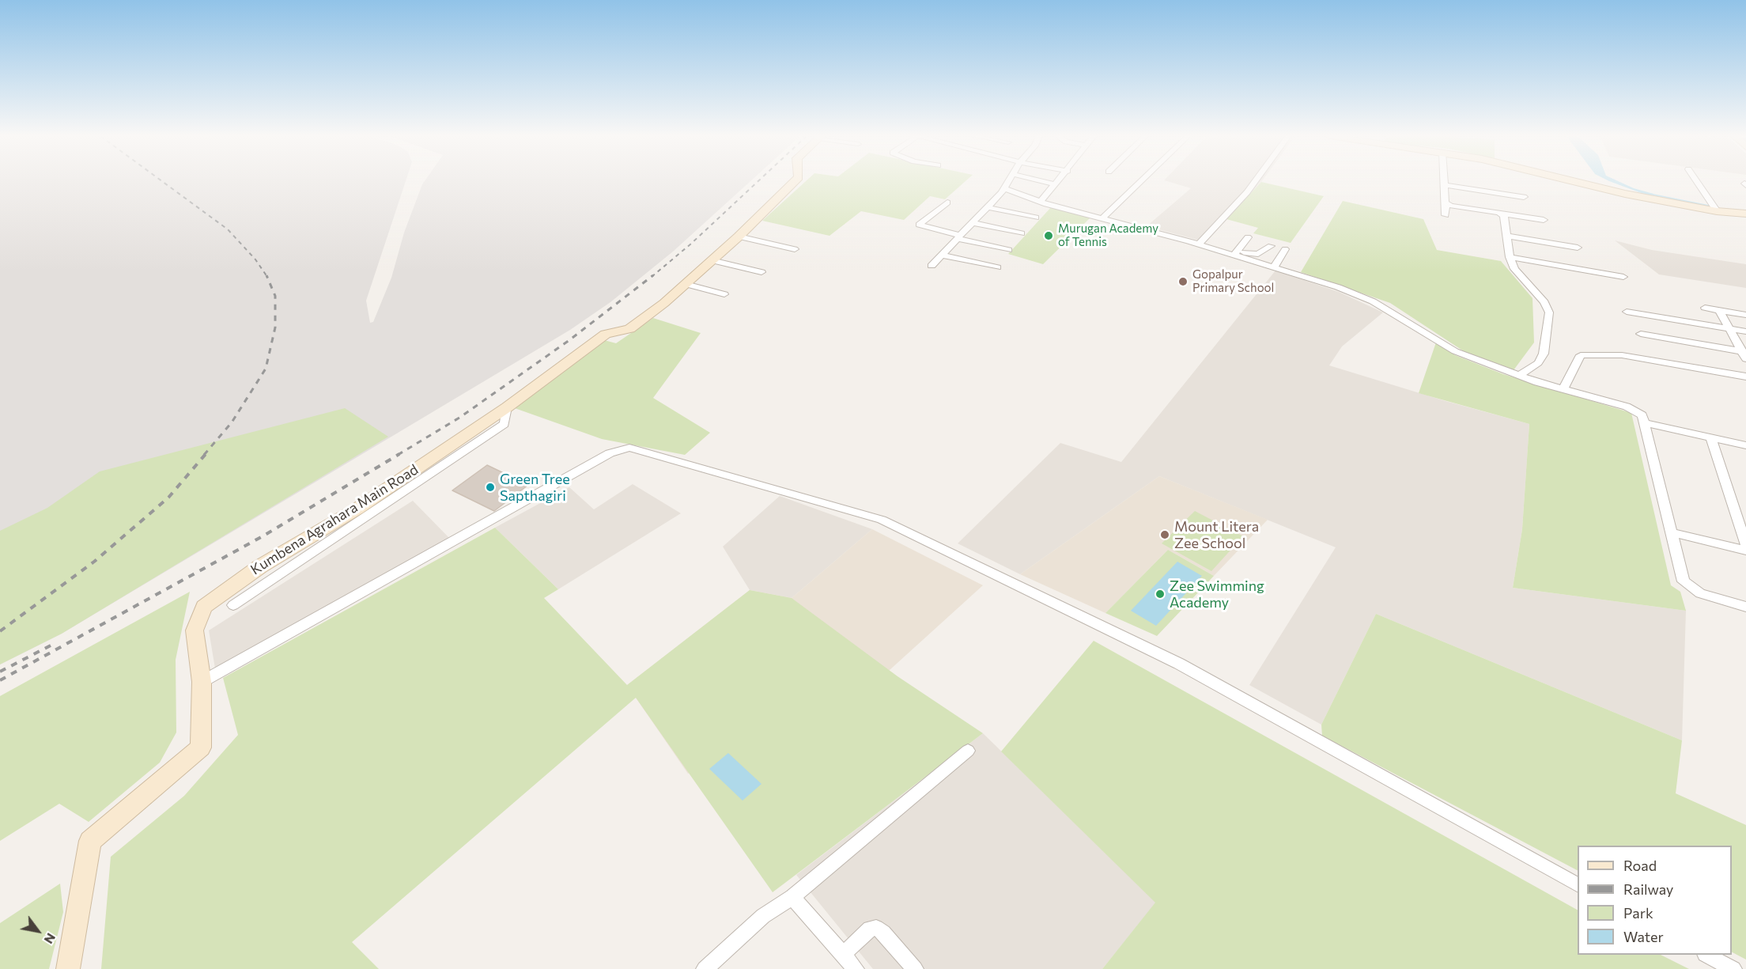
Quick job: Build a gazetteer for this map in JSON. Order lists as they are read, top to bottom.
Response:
{
  "streets": {
    "street": ["Kumbena Agrahara Main Road"]
  },
  "places": [
    "Murugan Academy of Tennis",
    "Gopalpur Primary School",
    "Green Tree Sapthagiri",
    "Mount Litera Zee School",
    "Zee Swimming Academy"
  ],
  "legend": [
    "Road",
    "Railway",
    "Park",
    "Water"
  ],
  "north": "bottom right"
}
